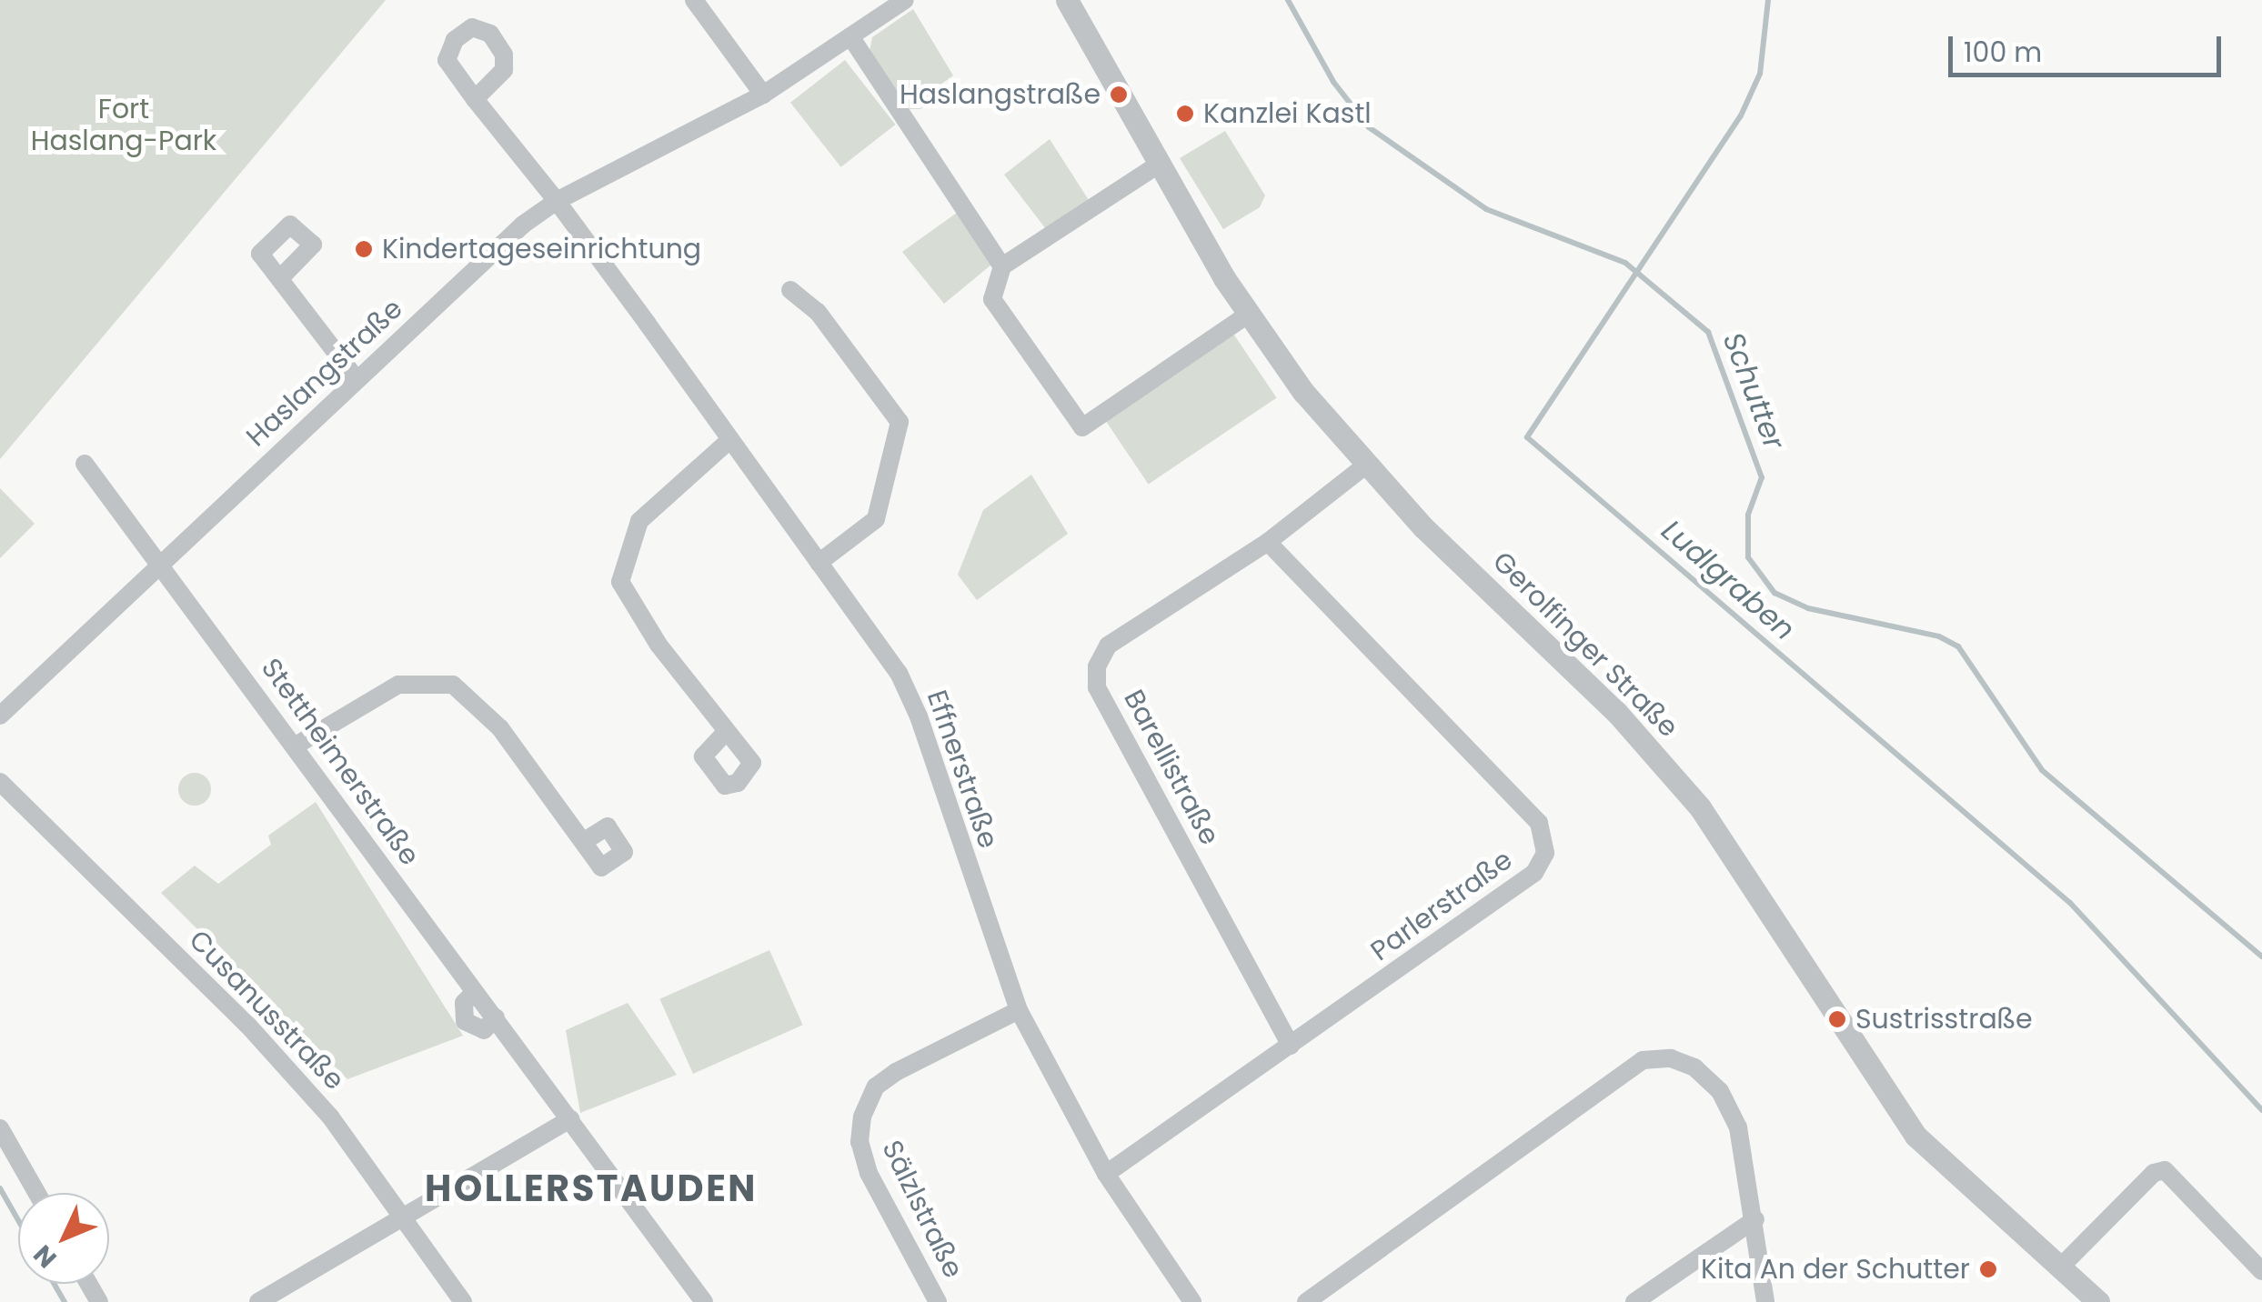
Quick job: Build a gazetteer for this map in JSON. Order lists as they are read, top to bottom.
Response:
{
  "streets": {
    "street": [
      "Haslangstraße",
      "Gerolfinger Straße",
      "Stettheimerstraße",
      "Barellistraße",
      "Effnerstraße",
      "Parlerstraße",
      "Cusanusstraße",
      "Sälzlstraße"
    ]
  },
  "crossings": [
    ["Haslangstraße", "Stettheimerstraße"],
    ["Haslangstraße", "Effnerstraße"],
    ["Gerolfinger Straße", "Barellistraße"],
    ["Barellistraße", "Parlerstraße"],
    ["Effnerstraße", "Parlerstraße"],
    ["Effnerstraße", "Sälzlstraße"]
  ],
  "districts": ["HOLLERSTAUDEN"],
  "water": ["Schutter", "Ludlgraben"],
  "parks": ["Fort Haslang-Park"],
  "places": [
    "Haslangstraße",
    "Kanzlei Kastl",
    "Kindertageseinrichtung",
    "Sustrisstraße",
    "Kita An der Schutter"
  ],
  "scale_bar": "100 m",
  "north": "bottom left"
}
